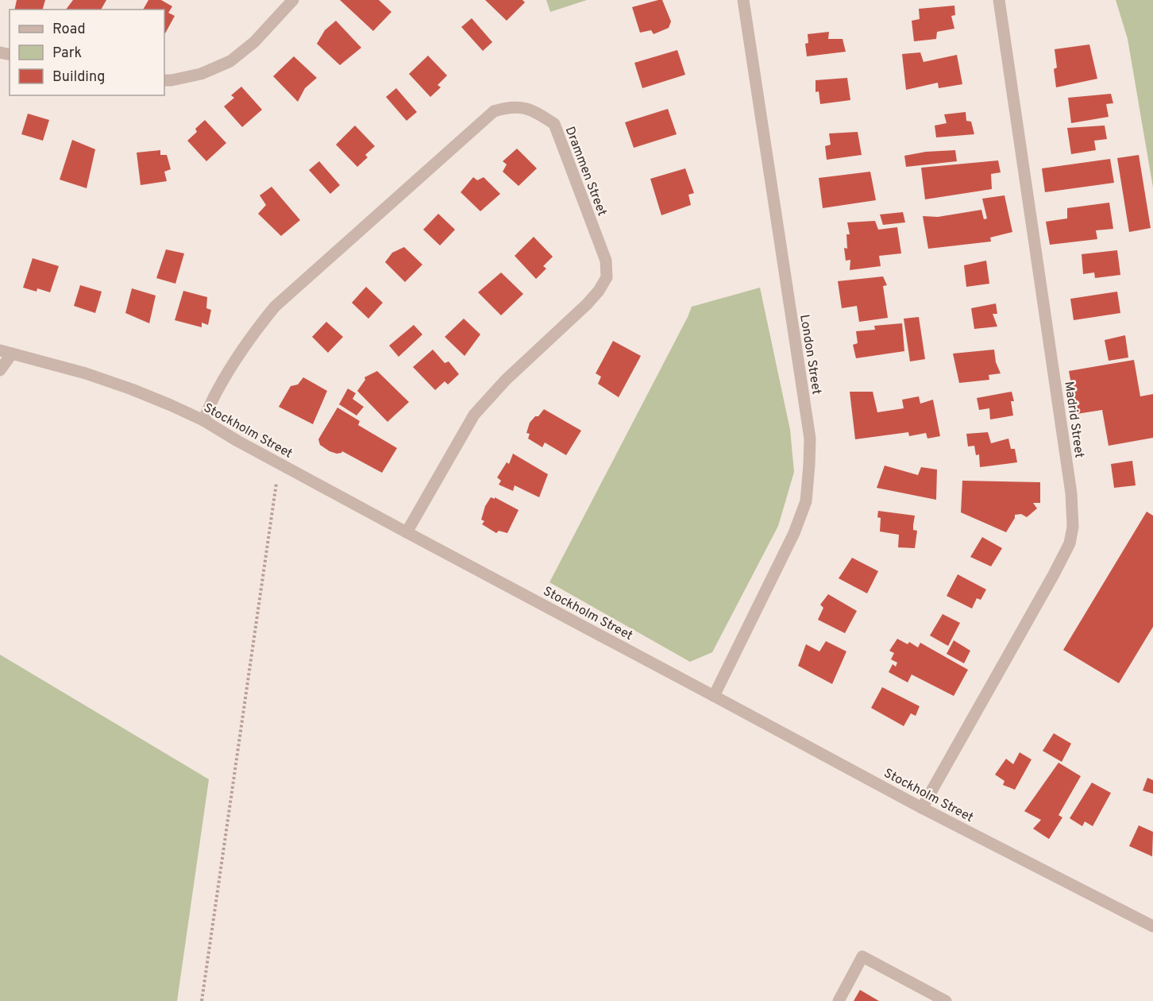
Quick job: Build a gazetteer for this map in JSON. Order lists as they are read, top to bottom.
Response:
{
  "streets": {
    "street": [
      "Drammen Street",
      "London Street",
      "Madrid Street",
      "Stockholm Street"
    ]
  },
  "crossings": [
    ["Drammen Street", "Stockholm Street"],
    ["London Street", "Stockholm Street"],
    ["Madrid Street", "Stockholm Street"]
  ],
  "legend": ["Road", "Park", "Building"]
}
